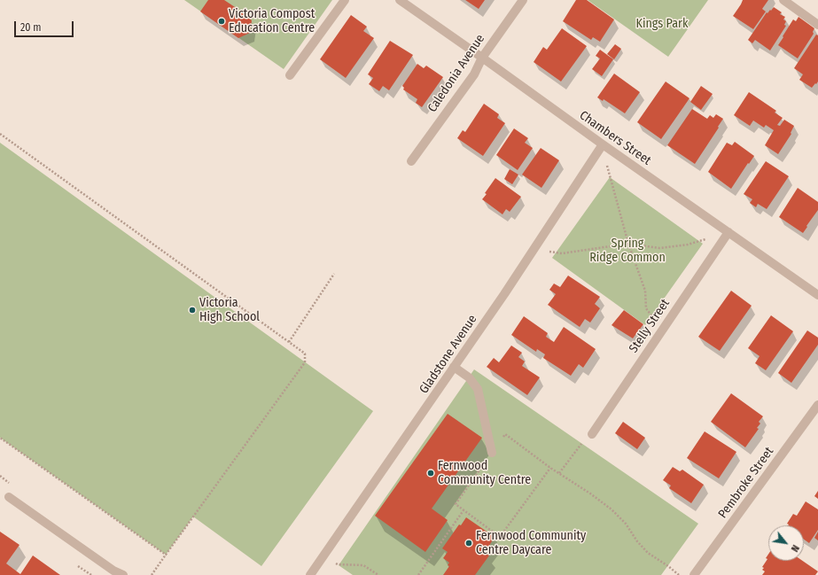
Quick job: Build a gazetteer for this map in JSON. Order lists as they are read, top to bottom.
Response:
{
  "streets": {
    "street": [
      "Caledonia Avenue",
      "Chambers Street",
      "Stelly Street",
      "Gladstone Avenue",
      "Pembroke Street"
    ]
  },
  "crossings": [
    ["Caledonia Avenue", "Chambers Street"],
    ["Chambers Street", "Stelly Street"],
    ["Chambers Street", "Gladstone Avenue"]
  ],
  "parks": ["Kings Park", "Spring Ridge Common"],
  "places": [
    "Victoria Compost Education Centre",
    "Victoria High School",
    "Fernwood Community Centre",
    "Fernwood Community Centre Daycare"
  ],
  "scale_bar": "20 m",
  "north": "bottom right"
}
